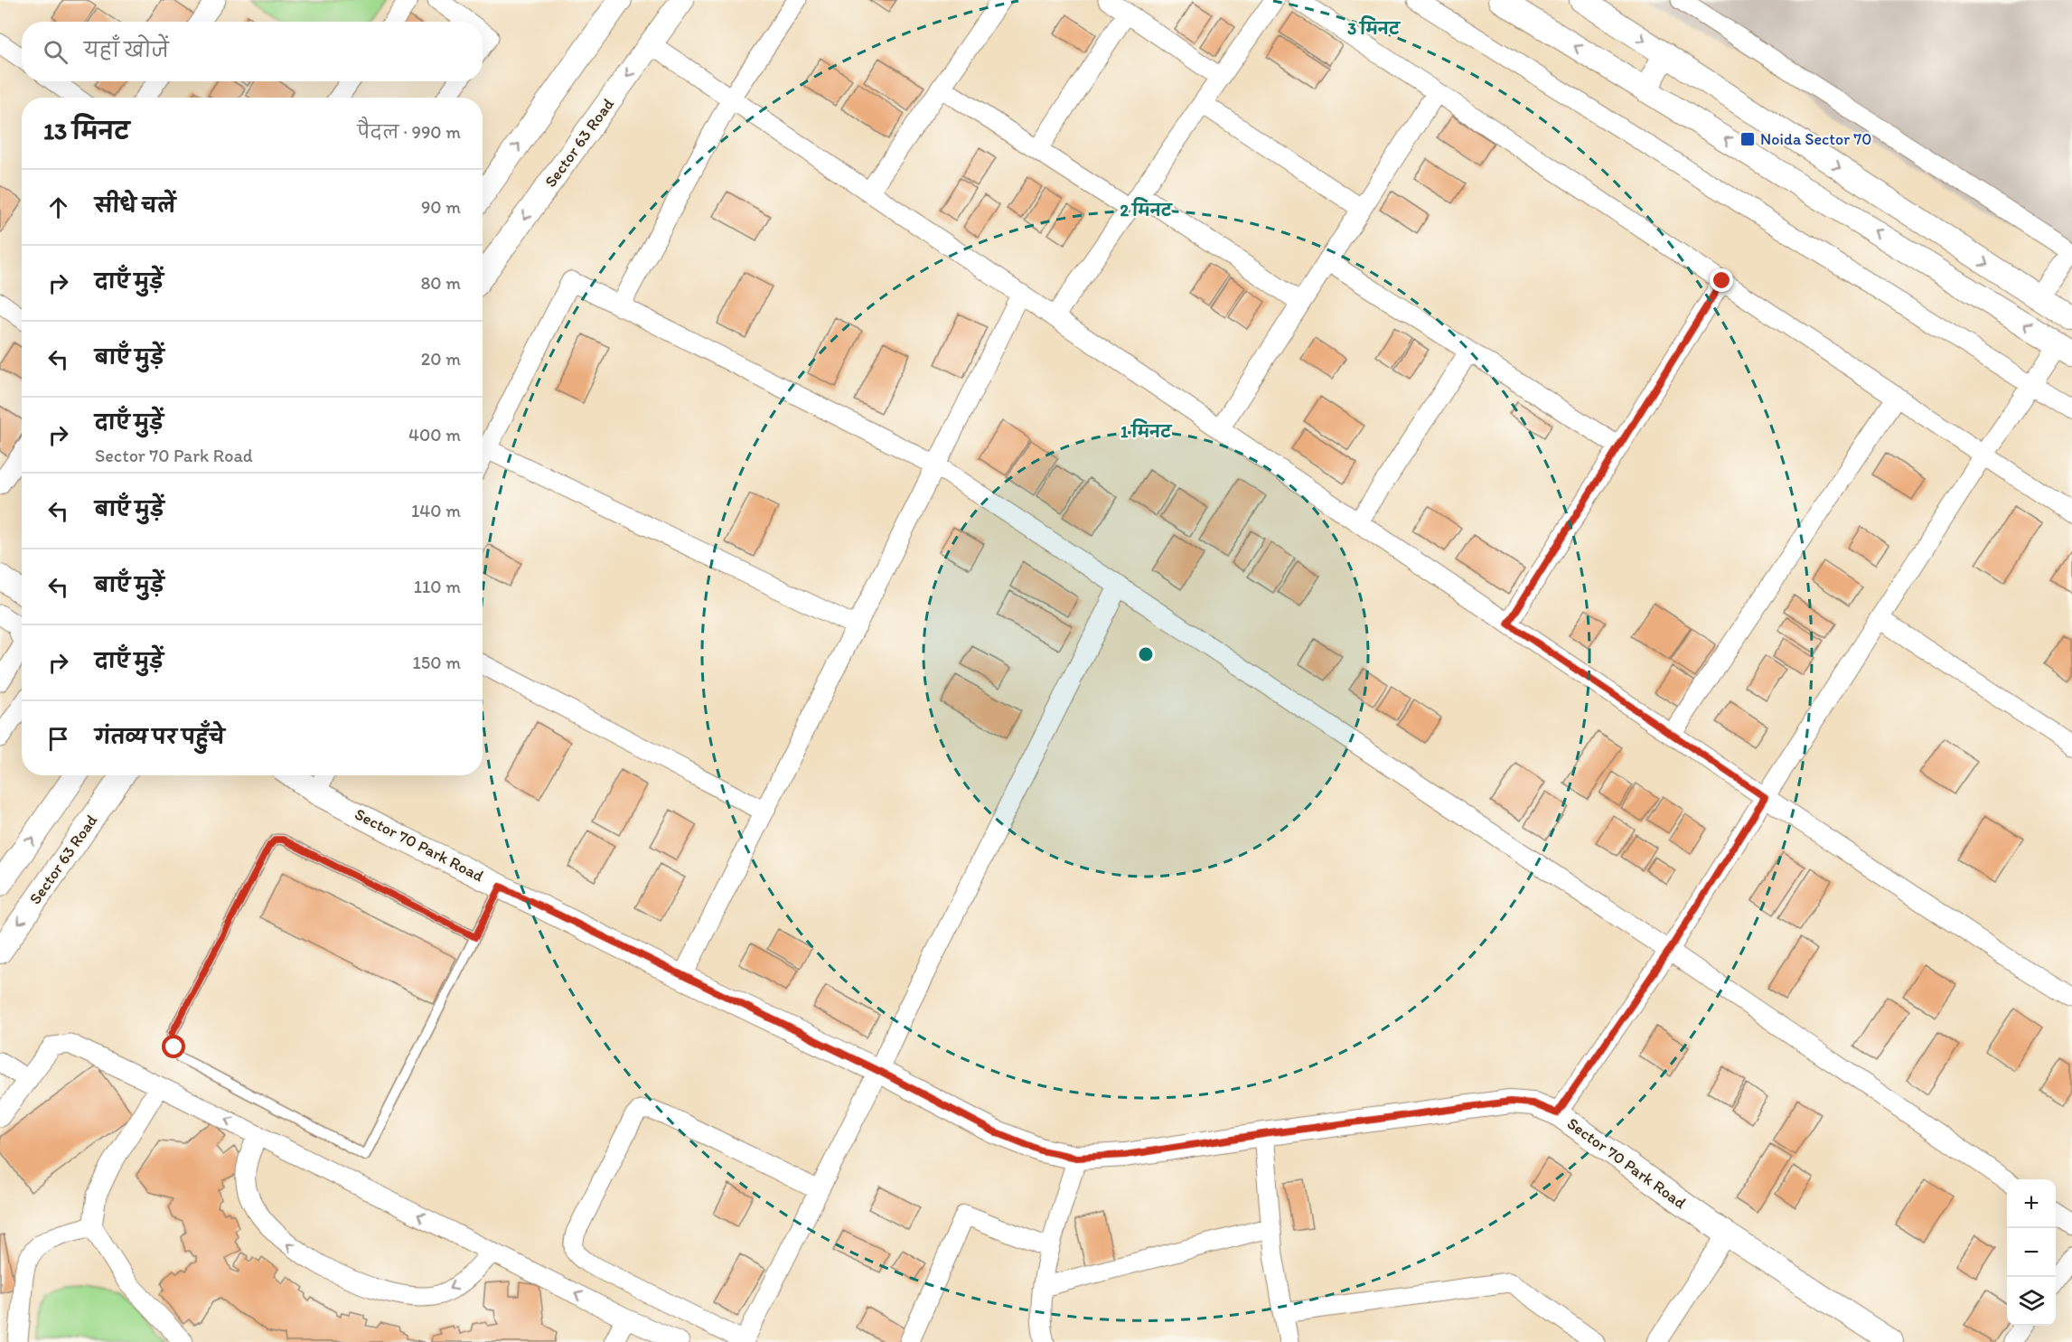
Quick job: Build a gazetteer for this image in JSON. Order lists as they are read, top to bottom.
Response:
{
  "streets": {
    "street": ["Sector 63 Road", "Sector 70 Park Road"]
  },
  "places": {
    "transit": ["Noida Sector 70"]
  },
  "page": {
    "search": "यहाँ खोजें",
    "heading": ["13 मिनट", "पैदल · 990 m"],
    "list": [
      ["सीधे चलें", "90 m"],
      ["दाएँ मुड़ें", "80 m"],
      ["बाएँ मुड़ें", "20 m"],
      ["दाएँ मुड़ें", "Sector 70 Park Road", "400 m"],
      ["बाएँ मुड़ें", "140 m"],
      ["बाएँ मुड़ें", "110 m"],
      ["दाएँ मुड़ें", "150 m"],
      "गंतव्य पर पहुँचे"
    ],
    "map_buttons": ["+", "−"]
  },
  "rings": ["3 मिनट", "2 मिनट", "1 मिनट"]
}
